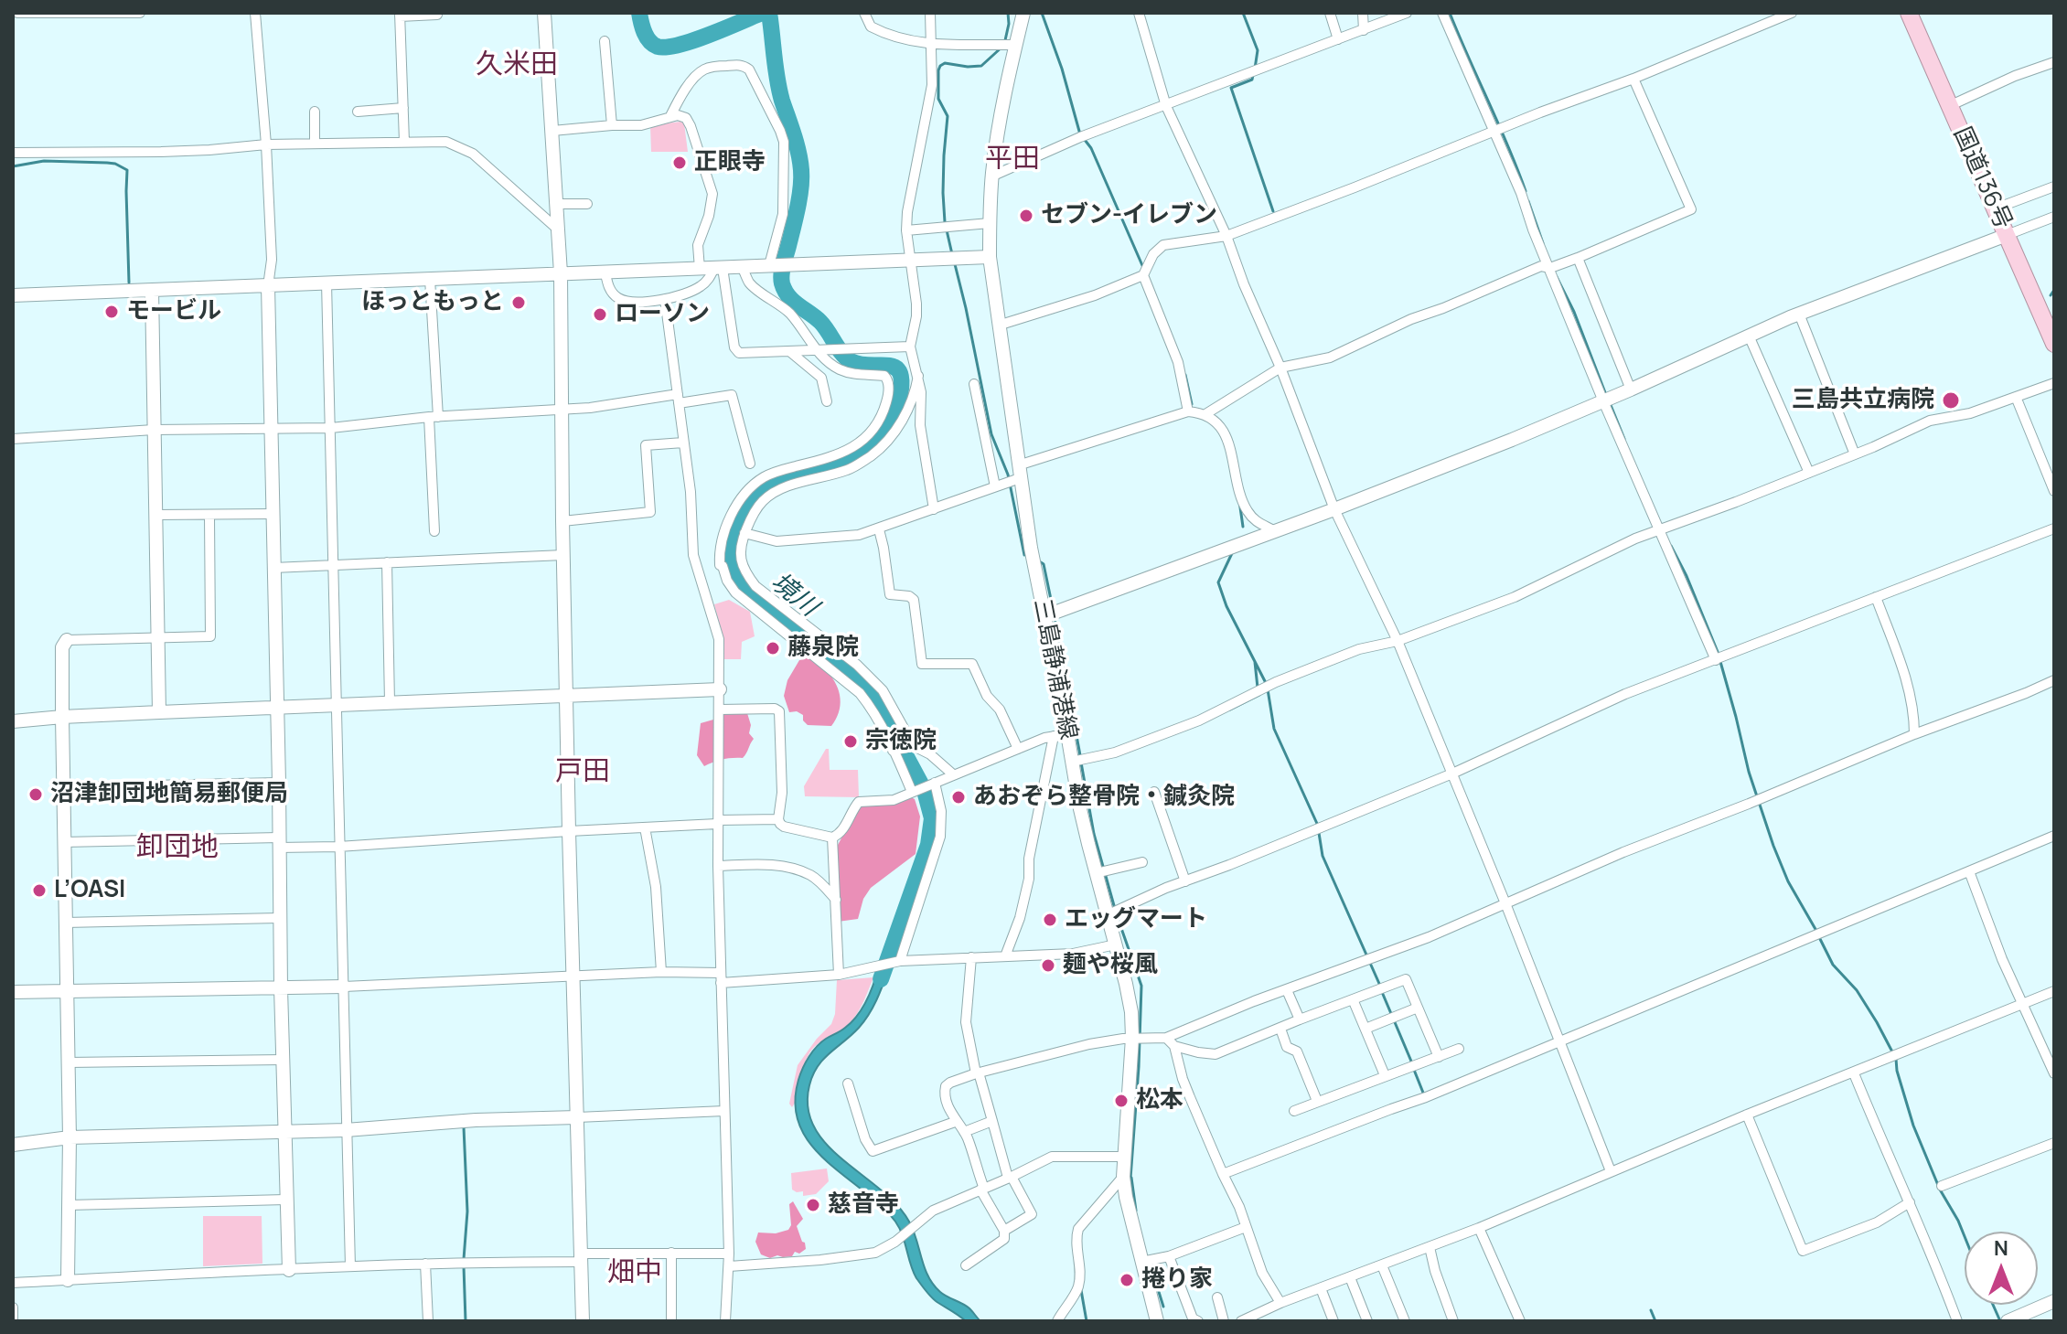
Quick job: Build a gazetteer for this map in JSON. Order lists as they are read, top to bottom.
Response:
{
  "streets": {
    "highway": ["国道136号"],
    "street": ["三島静浦港線"]
  },
  "districts": [
    "久米田",
    "平田",
    "戸田",
    "卸団地",
    "畑中"
  ],
  "water": ["境川"],
  "places": [
    "正眼寺",
    "セブン-イレブン",
    "ほっともっと",
    "モービル",
    "ローソン",
    "三島共立病院",
    "藤泉院",
    "宗徳院",
    "沼津卸団地簡易郵便局",
    "あおぞら整骨院・鍼灸院",
    "L’OASI",
    "エッグマート",
    "麺や桜風",
    "松本",
    "慈音寺",
    "捲り家"
  ],
  "north": "top"
}
